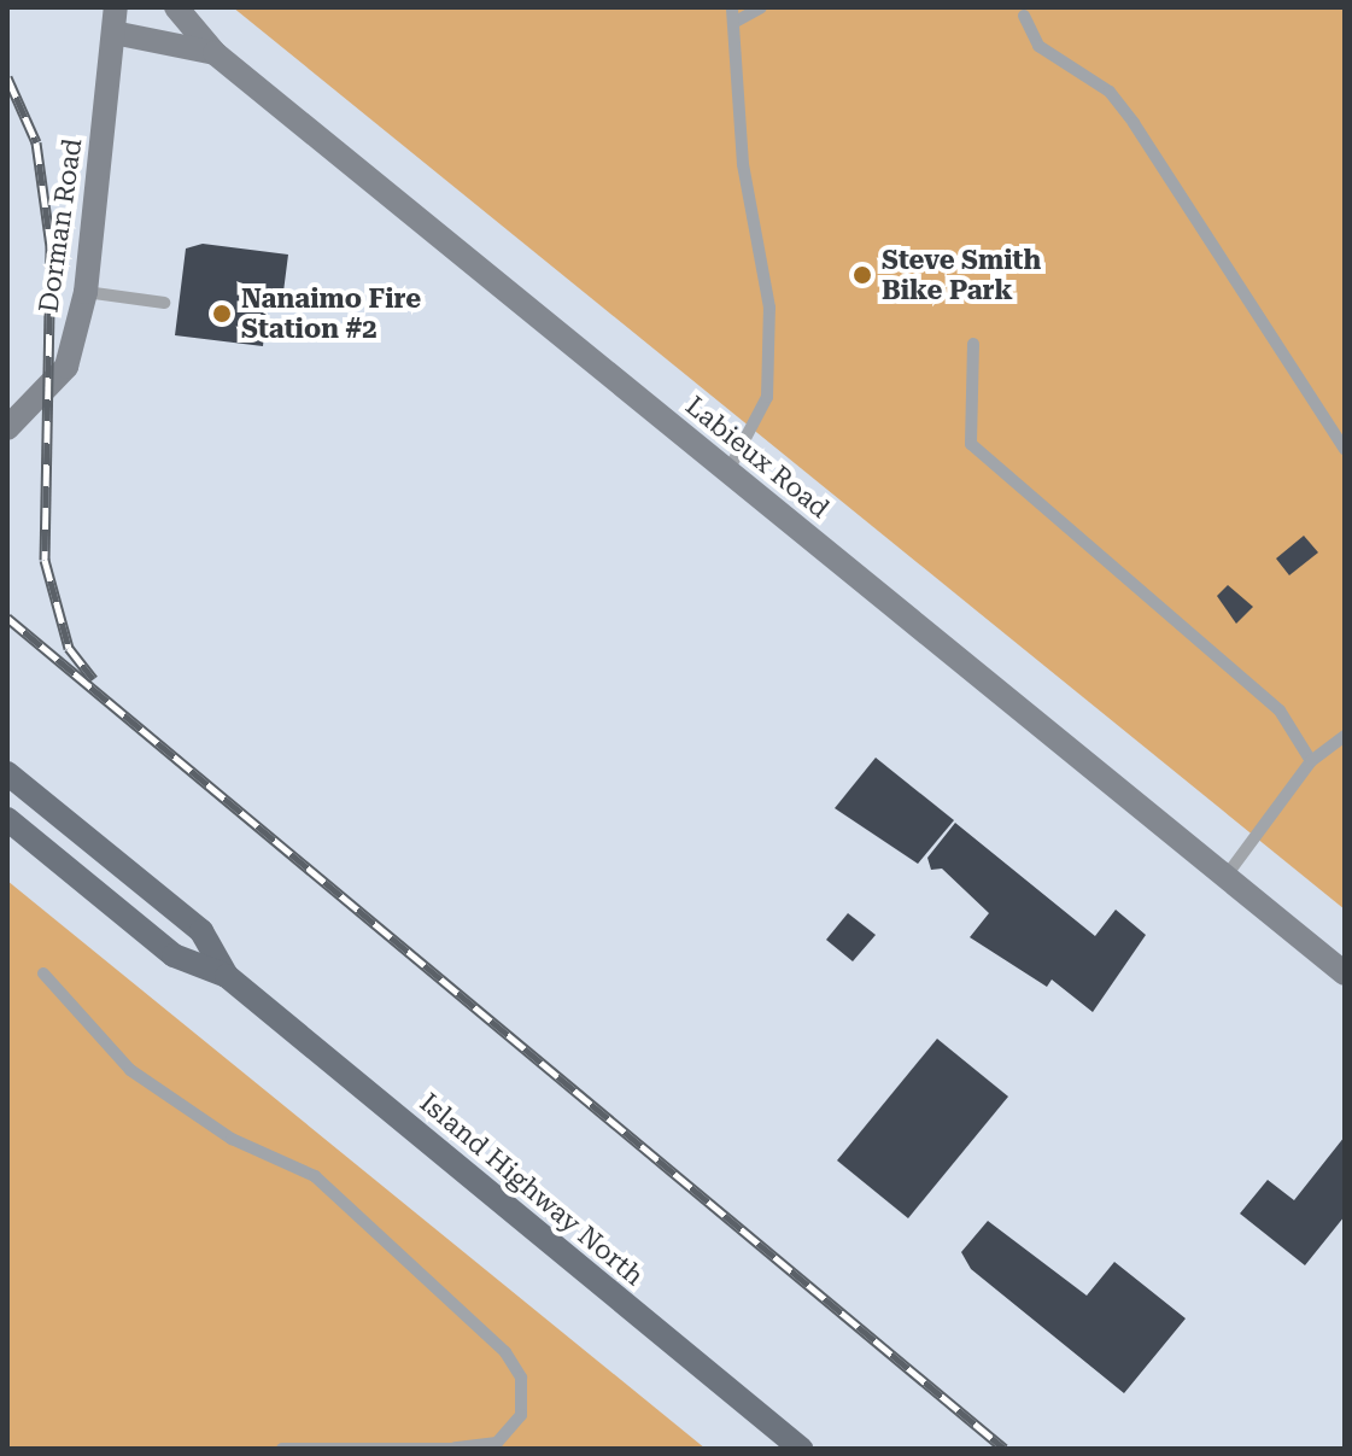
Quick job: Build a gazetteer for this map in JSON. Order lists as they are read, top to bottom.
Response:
{
  "streets": {
    "main road": ["Island Highway North"],
    "street": ["Dorman Road", "Labieux Road"]
  },
  "crossings": [
    ["Dorman Road", "Labieux Road"]
  ],
  "places": ["Steve Smith Bike Park", "Nanaimo Fire Station #2"]
}
